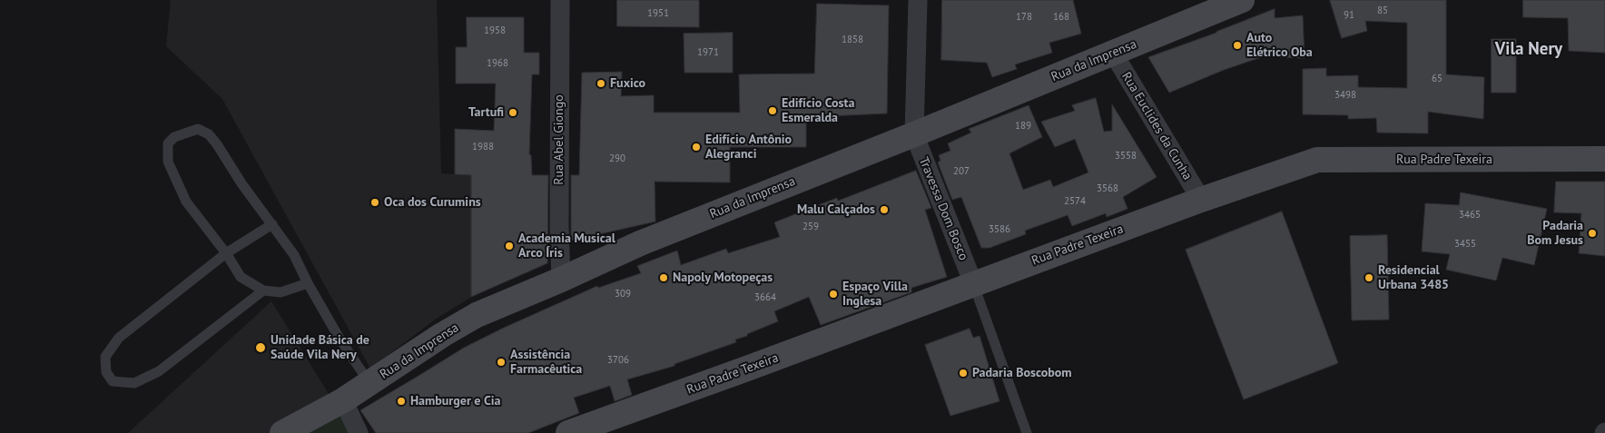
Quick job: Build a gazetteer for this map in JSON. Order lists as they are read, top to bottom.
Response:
{
  "streets": {
    "main road": ["Rua da Imprensa", "Rua Padre Texeira"],
    "street": ["Rua Euclides da Cunha", "Rua Abel Giongo", "Travessa Dom Bosco"]
  },
  "crossings": [
    ["Rua da Imprensa", "Rua Euclides da Cunha"],
    ["Rua da Imprensa", "Rua Abel Giongo"],
    ["Rua da Imprensa", "Travessa Dom Bosco"],
    ["Rua Euclides da Cunha", "Rua Padre Texeira"],
    ["Rua Padre Texeira", "Travessa Dom Bosco"]
  ],
  "districts": ["Vila Nery"],
  "places": [
    "Auto Elétrico Oba",
    "Fuxico",
    "Edifício Costa Esmeralda",
    "Tartufi",
    "Edifício Antônio Alegranci",
    "Oca dos Curumins",
    "Malu Calçados",
    "Padaria Bom Jesus",
    "Academia Musical Arco Íris",
    "Napoly Motopeças",
    "Residencial Urbana 3485",
    "Espaço Villa Inglesa",
    "Unidade Básica de Saúde Vila Nery",
    "Assistência Farmacêutica",
    "Padaria Boscobom",
    "Hamburger e Cia"
  ],
  "house_numbers": [
    "85",
    "1951",
    "91",
    "178",
    "168",
    "1958",
    "1858",
    "1971",
    "1968",
    "65",
    "3498",
    "189",
    "1988",
    "3558",
    "290",
    "207",
    "3568",
    "2574",
    "3465",
    "259",
    "3586",
    "3455",
    "309",
    "3664",
    "3706"
  ]
}
